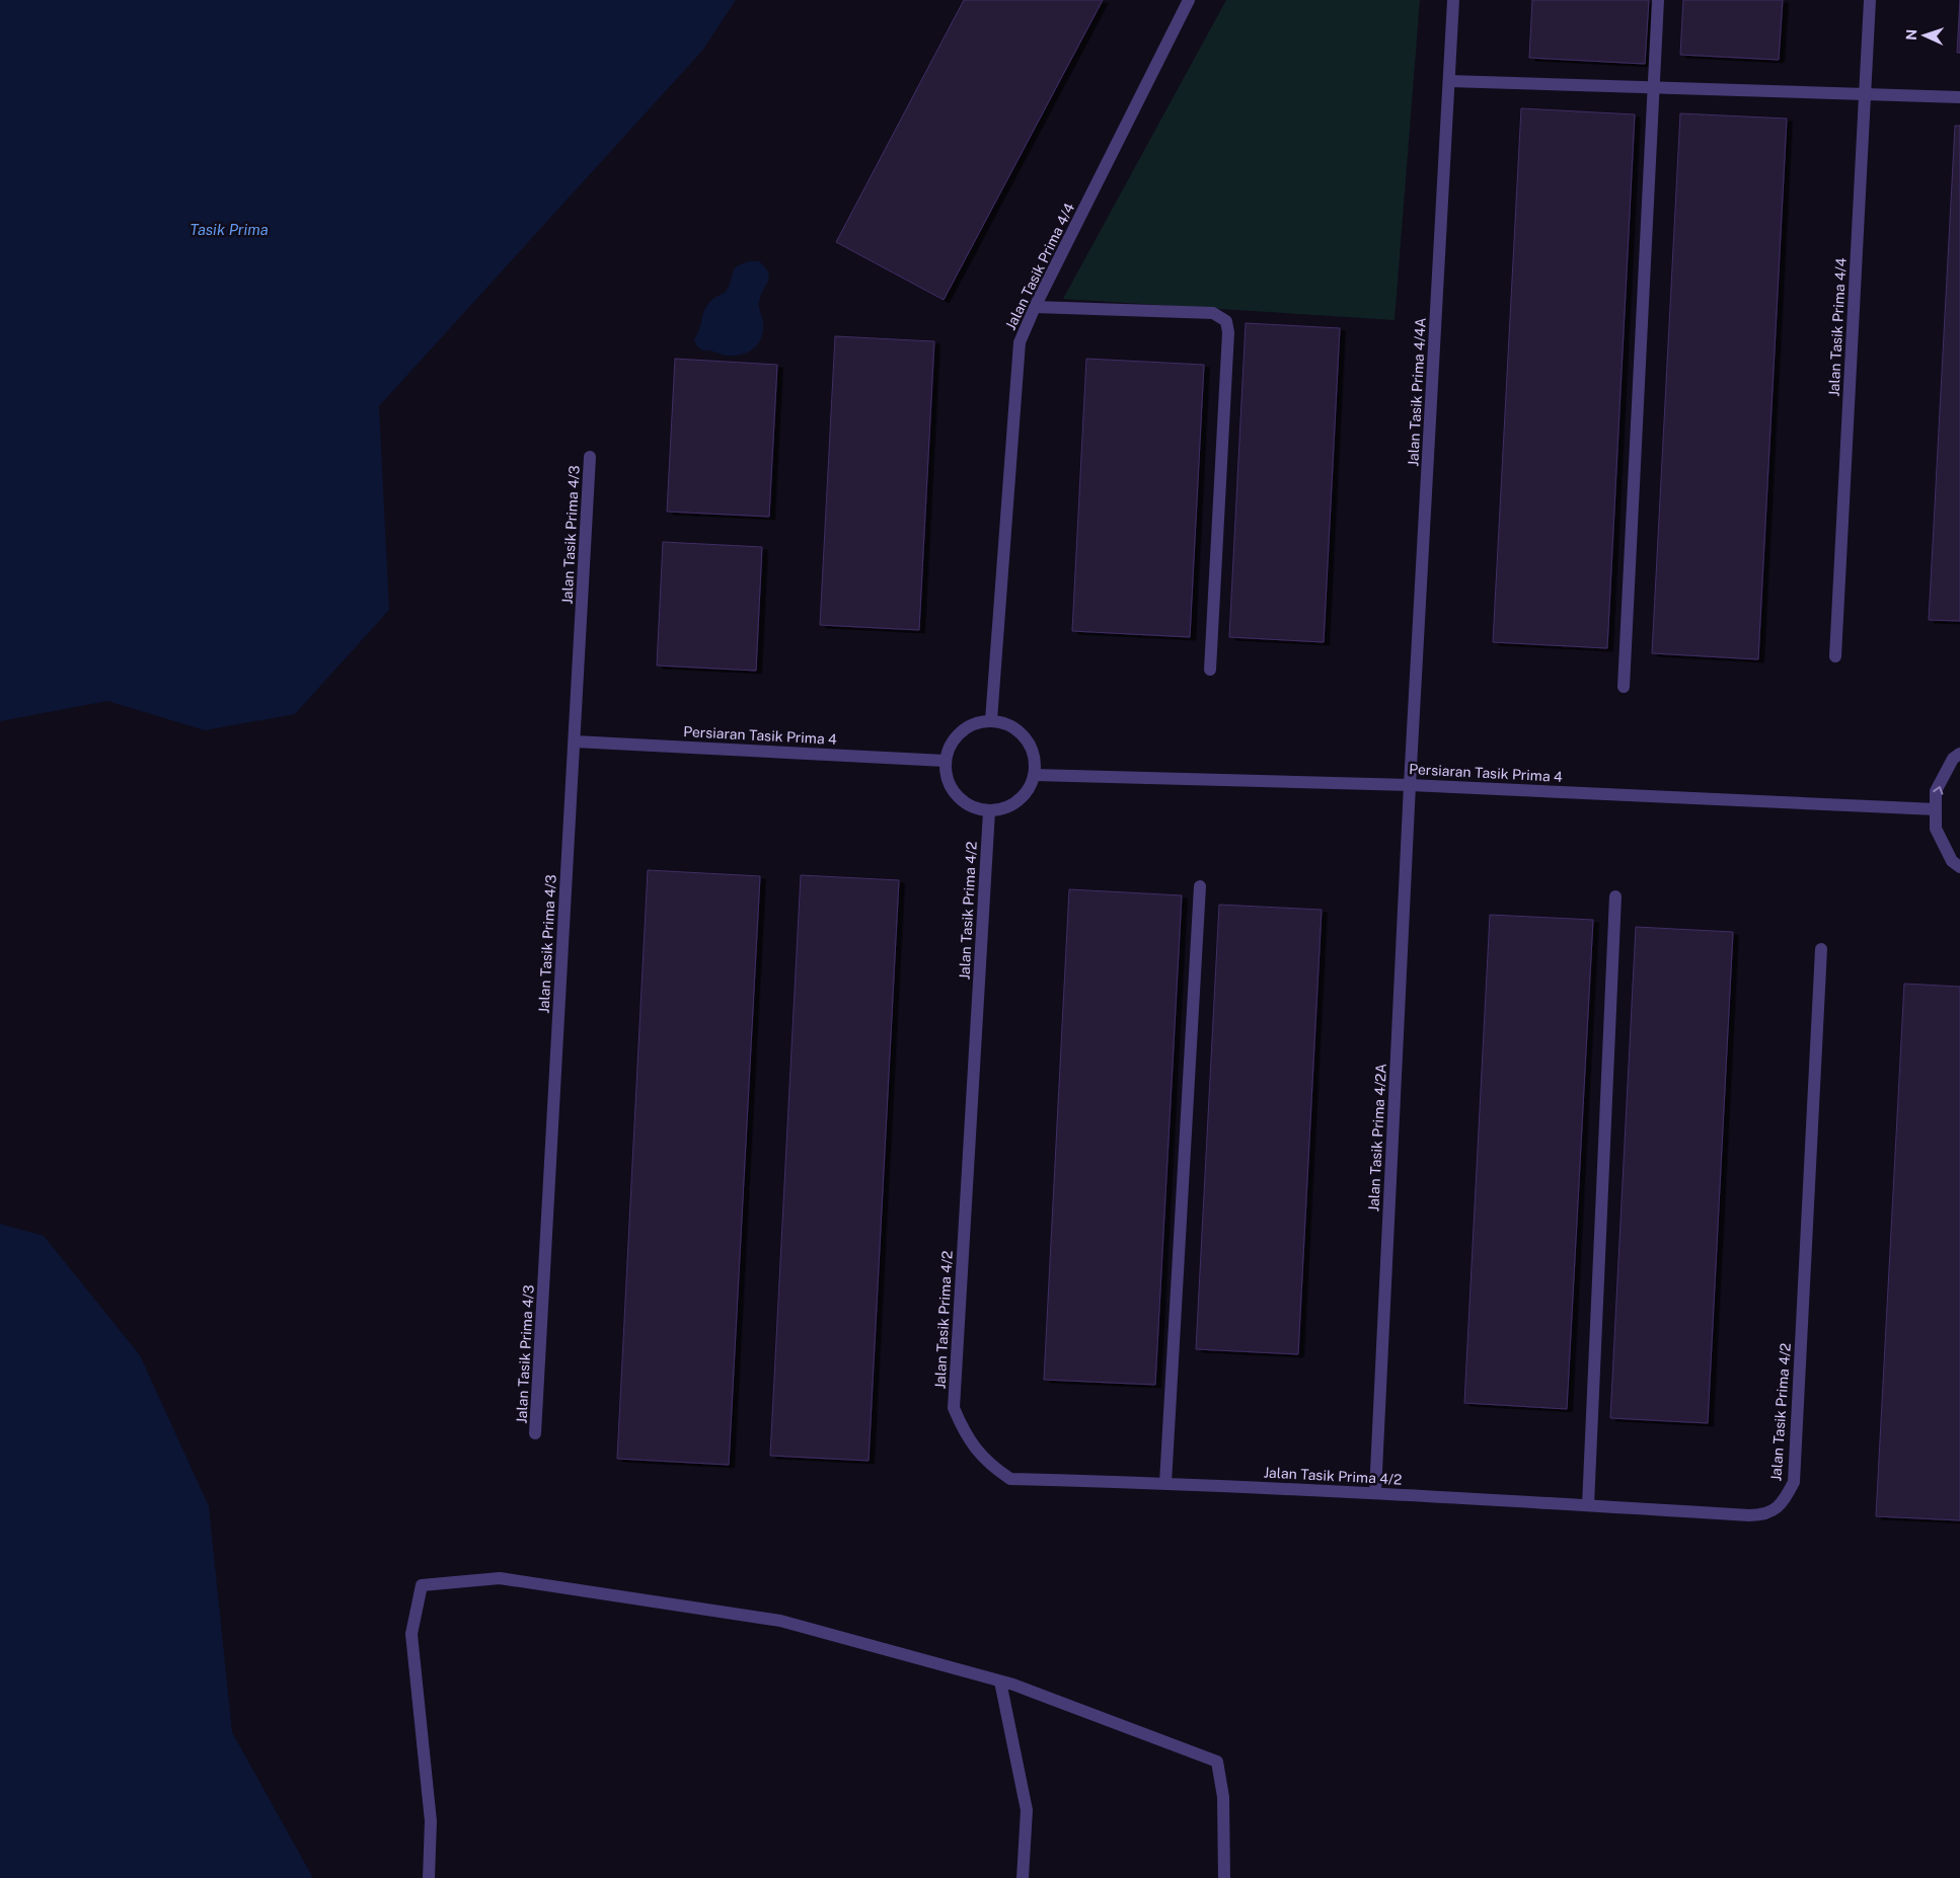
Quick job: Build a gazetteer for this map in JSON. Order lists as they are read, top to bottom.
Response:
{
  "streets": {
    "street": [
      "Jalan Tasik Prima 4/4",
      "Jalan Tasik Prima 4/4A",
      "Jalan Tasik Prima 4/3",
      "Persiaran Tasik Prima 4",
      "Jalan Tasik Prima 4/2",
      "Jalan Tasik Prima 4/2A"
    ]
  },
  "crossings": [
    ["Jalan Tasik Prima 4/4", "Persiaran Tasik Prima 4"],
    ["Jalan Tasik Prima 4/4", "Jalan Tasik Prima 4/2"],
    ["Jalan Tasik Prima 4/4A", "Persiaran Tasik Prima 4"],
    ["Jalan Tasik Prima 4/4A", "Jalan Tasik Prima 4/2A"],
    ["Jalan Tasik Prima 4/3", "Persiaran Tasik Prima 4"],
    ["Persiaran Tasik Prima 4", "Jalan Tasik Prima 4/2"],
    ["Persiaran Tasik Prima 4", "Jalan Tasik Prima 4/2A"],
    ["Jalan Tasik Prima 4/2", "Jalan Tasik Prima 4/2A"]
  ],
  "water": ["Tasik Prima"],
  "north": "left"
}
